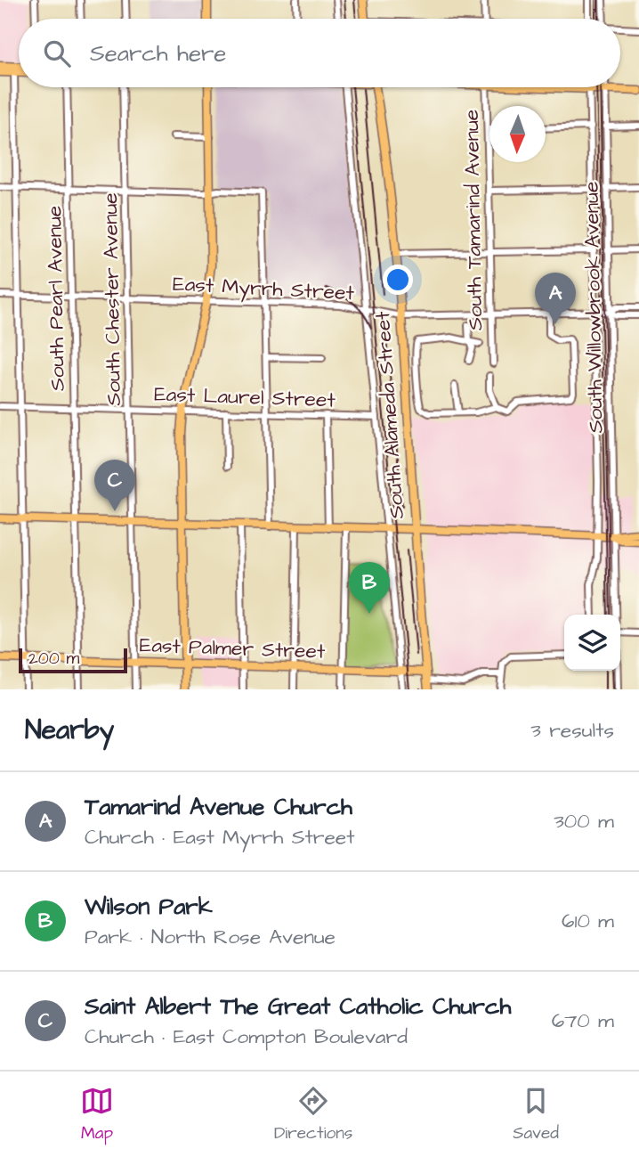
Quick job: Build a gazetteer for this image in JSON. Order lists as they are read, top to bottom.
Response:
{
  "streets": {
    "main road": ["South Alameda Street", "East Palmer Street"],
    "street": [
      "South Tamarind Avenue",
      "East Myrrh Street",
      "South Pearl Avenue",
      "South Chester Avenue",
      "South Willowbrook Avenue",
      "East Laurel Street"
    ]
  },
  "crossings": [
    ["South Tamarind Avenue", "East Myrrh Street"],
    ["East Myrrh Street", "South Pearl Avenue"],
    ["East Myrrh Street", "South Chester Avenue"],
    ["East Myrrh Street", "South Willowbrook Avenue"],
    ["East Myrrh Street", "South Alameda Street"],
    ["South Pearl Avenue", "East Laurel Street"],
    ["South Pearl Avenue", "East Palmer Street"],
    ["South Chester Avenue", "East Laurel Street"],
    ["South Chester Avenue", "East Palmer Street"],
    ["East Laurel Street", "South Alameda Street"],
    ["South Alameda Street", "East Palmer Street"]
  ],
  "scale_bar": "200 m",
  "north": "bottom",
  "page": {
    "search": "Search here",
    "pins": ["A", "C", "B"],
    "scale": "200 m",
    "heading": ["Nearby", "3 results"],
    "list": [
      {
        "mark": "A",
        "name": "Tamarind Avenue Church",
        "note": "Church · East Myrrh Street",
        "value": "300 m"
      },
      {
        "mark": "B",
        "name": "Wilson Park",
        "note": "Park · North Rose Avenue",
        "value": "610 m"
      },
      {
        "mark": "C",
        "name": "Saint Albert The Great Catholic Church",
        "note": "Church · East Compton Boulevard",
        "value": "670 m"
      }
    ],
    "nav": ["Map", "Directions", "Saved"]
  }
}
